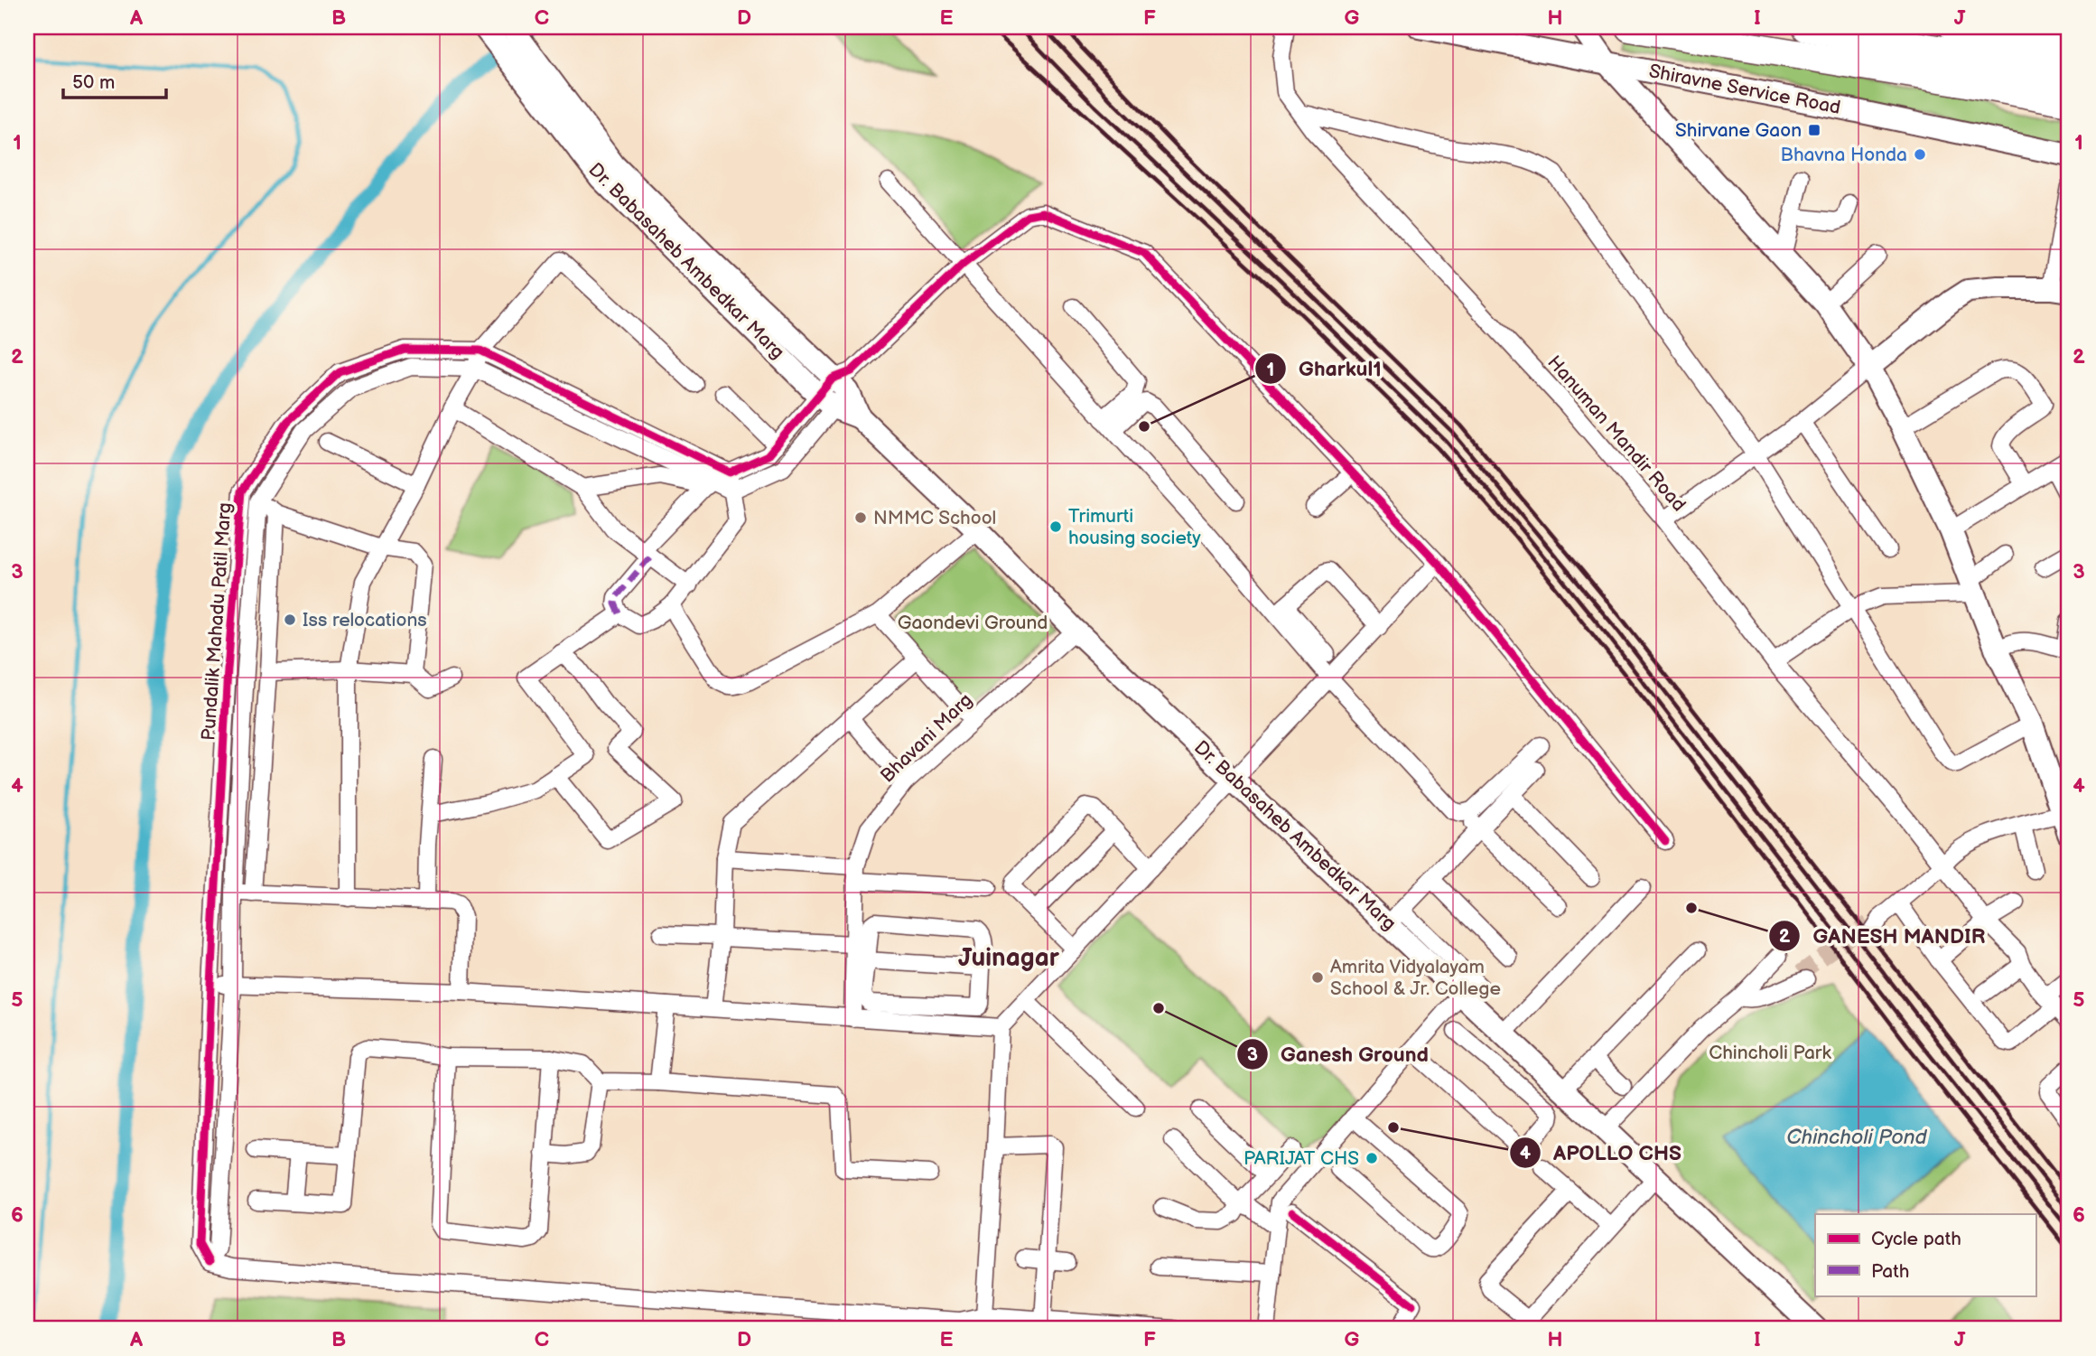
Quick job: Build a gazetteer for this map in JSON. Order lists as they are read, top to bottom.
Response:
{
  "streets": {
    "main road": ["Shiravne Service Road", "Dr. Babasaheb Ambedkar Marg"],
    "street": ["Hanuman Mandir Road", "Pundalik Mahadu Patil Marg", "Bhavani Marg"]
  },
  "crossings": [
    ["Dr. Babasaheb Ambedkar Marg", "Bhavani Marg"]
  ],
  "districts": ["Juinagar"],
  "water": ["Chincholi Pond"],
  "parks": ["Gaondevi Ground", "Chincholi Park"],
  "places": {
    "transit": ["Shirvane Gaon"],
    "other": [
      "Bhavna Honda",
      "Gharkul1",
      "NMMC School",
      "Trimurti housing society",
      "Iss relocations",
      "GANESH MANDIR",
      "Amrita Vidyalayam School & Jr. College",
      "Ganesh Ground",
      "APOLLO CHS",
      "PARIJAT CHS"
    ]
  },
  "legend": ["Cycle path", "Path"],
  "scale_bar": "50 m",
  "grid": {
    "columns": [
      "A",
      "B",
      "C",
      "D",
      "E",
      "F",
      "G",
      "H",
      "I",
      "J"
    ],
    "rows": [
      "1",
      "2",
      "3",
      "4",
      "5",
      "6"
    ]
  }
}
